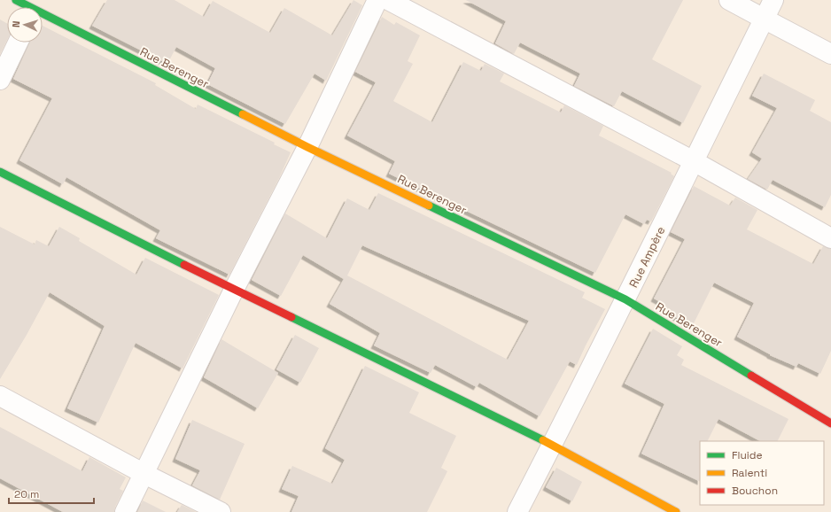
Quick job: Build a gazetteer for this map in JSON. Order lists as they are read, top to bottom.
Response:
{
  "streets": {
    "street": ["Rue Berenger", "Rue Ampère"]
  },
  "crossings": [
    ["Rue Berenger", "Rue Ampère"]
  ],
  "legend": ["Fluide", "Ralenti", "Bouchon"],
  "scale_bar": "20 m",
  "north": "left"
}
